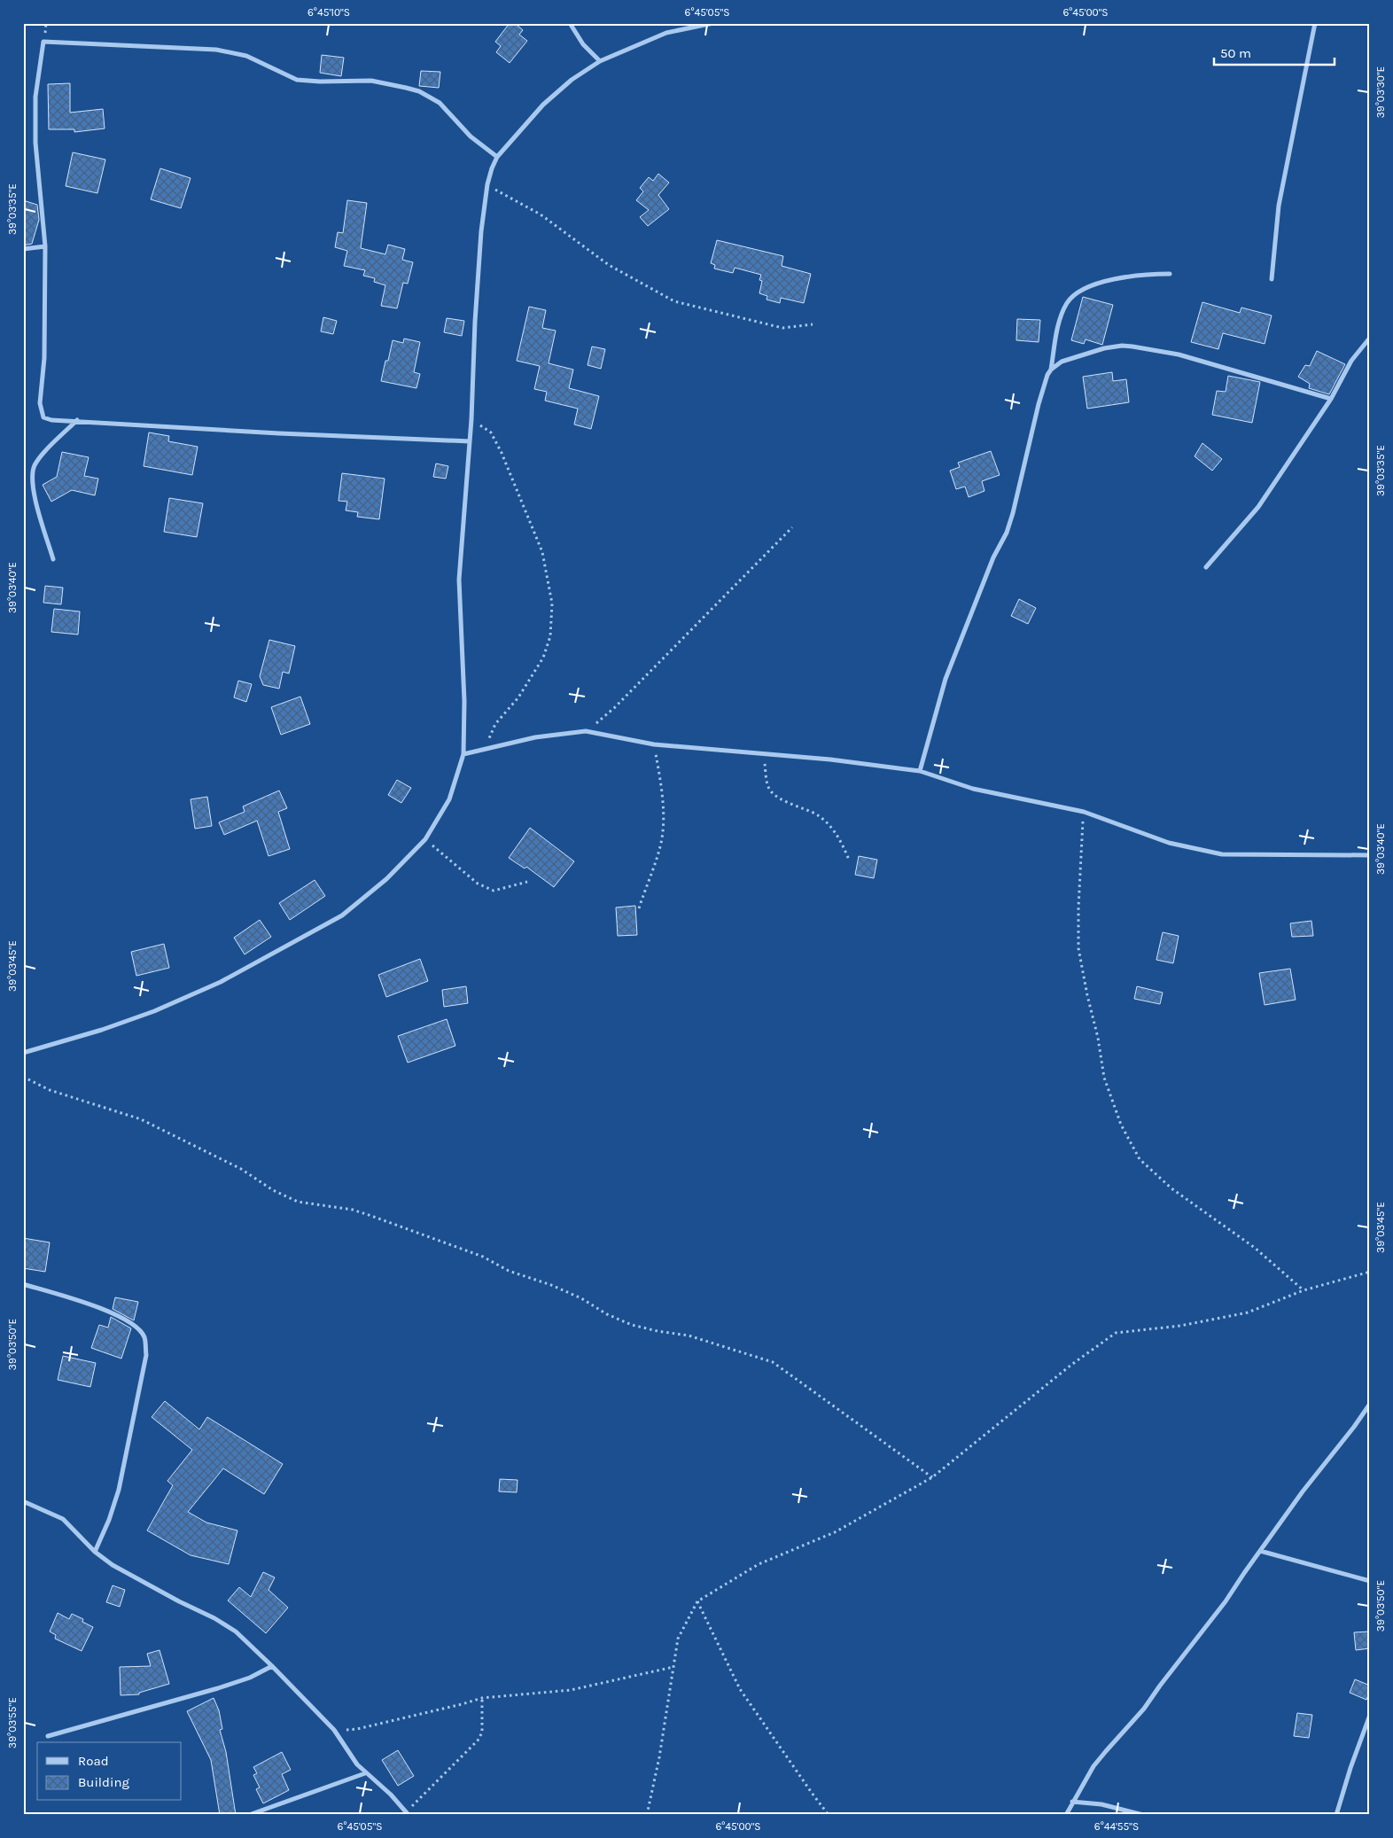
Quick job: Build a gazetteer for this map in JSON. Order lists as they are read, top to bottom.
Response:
{
  "legend": ["Road", "Building"],
  "scale_bar": "50 m",
  "coordinates": [
    "6°45'10\"S",
    "6°45'05\"S",
    "6°45'00\"S",
    "39°03'30\"E",
    "39°03'35\"E",
    "39°03'40\"E",
    "39°03'45\"E",
    "39°03'50\"E",
    "39°03'55\"E",
    "6°44'55\"S"
  ]
}
